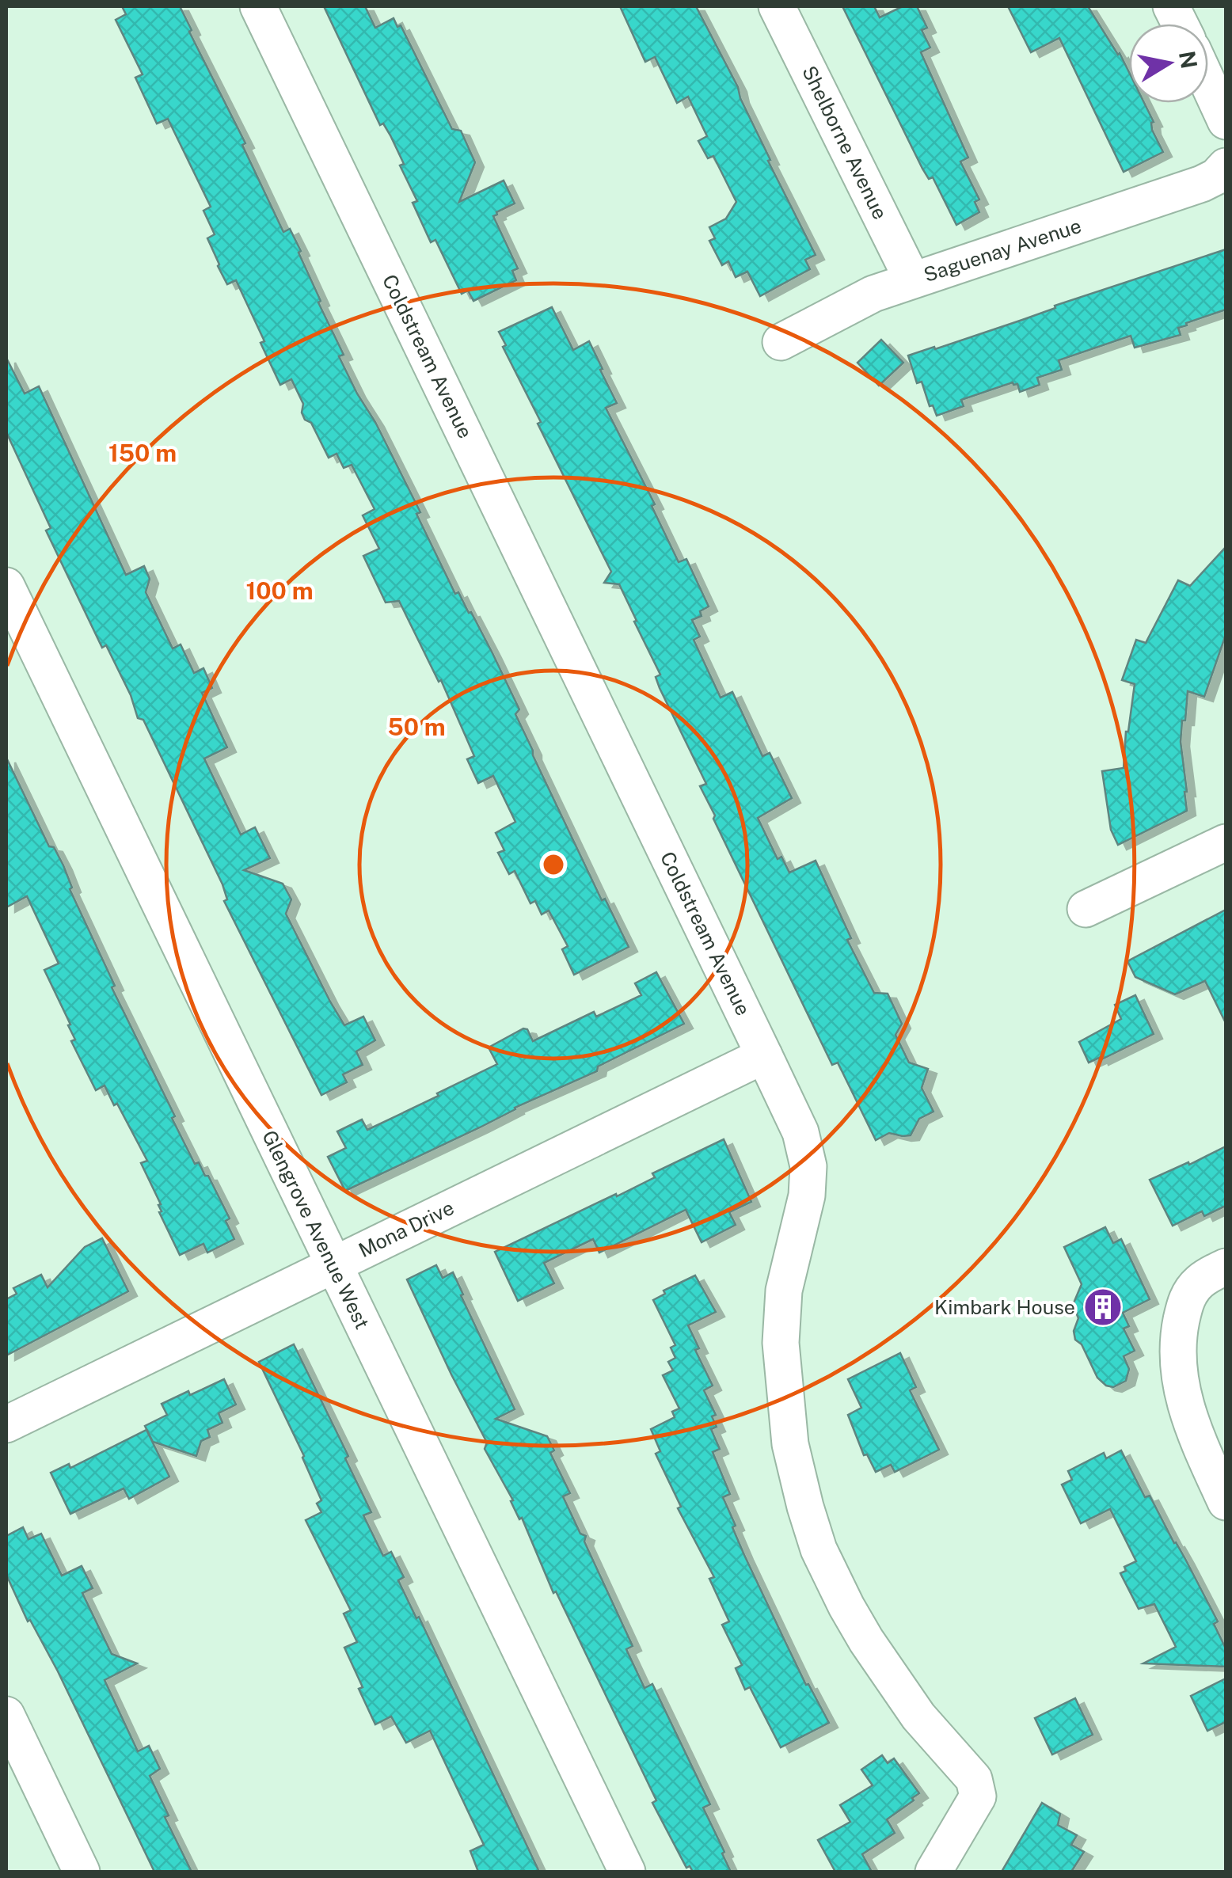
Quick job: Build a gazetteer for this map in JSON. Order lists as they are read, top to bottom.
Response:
{
  "streets": {
    "street": [
      "Shelborne Avenue",
      "Saguenay Avenue",
      "Coldstream Avenue",
      "Mona Drive",
      "Glengrove Avenue West"
    ]
  },
  "crossings": [
    ["Shelborne Avenue", "Saguenay Avenue"],
    ["Coldstream Avenue", "Mona Drive"],
    ["Mona Drive", "Glengrove Avenue West"]
  ],
  "places": {
    "building": ["Kimbark House"]
  },
  "north": "right",
  "rings": ["150 m", "100 m", "50 m"]
}
